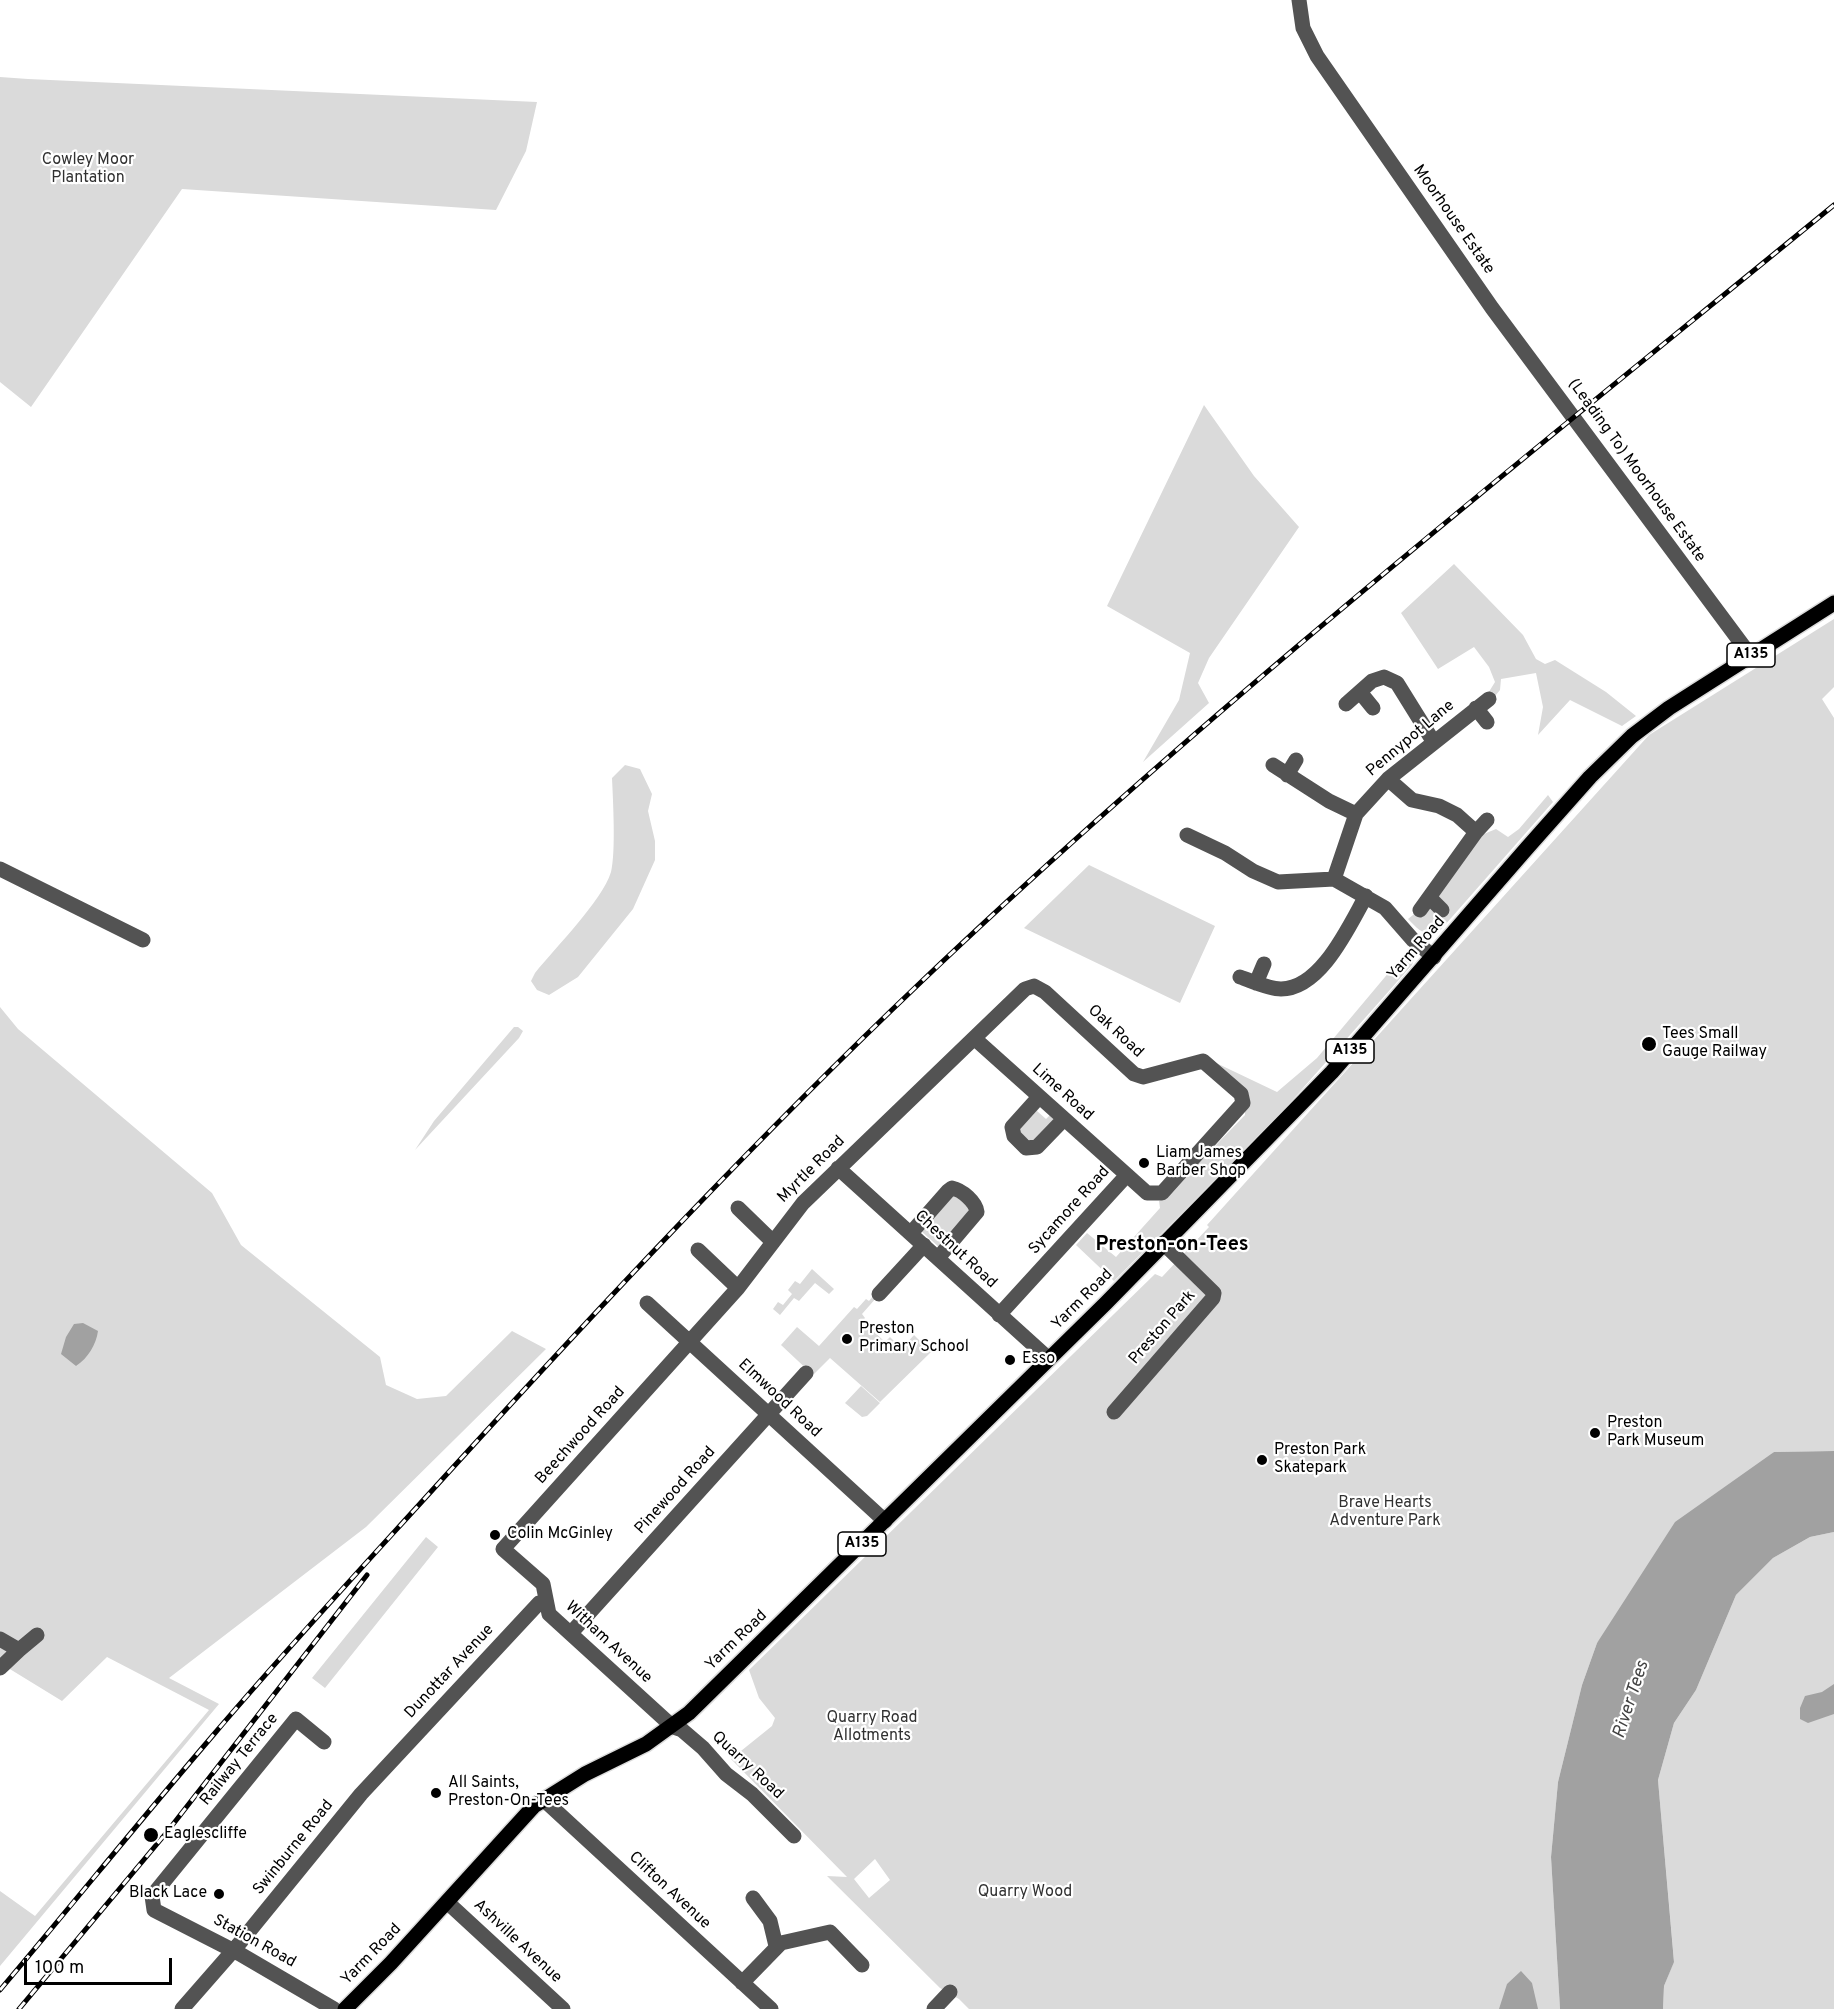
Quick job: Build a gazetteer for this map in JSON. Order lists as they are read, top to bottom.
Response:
{
  "streets": {
    "main road": ["A135", "Yarm Road"],
    "street": [
      "Moorhouse Estate",
      "(Leading To) Moorhouse Estate",
      "Pennypot Lane",
      "Oak Road",
      "Lime Road",
      "Myrtle Road",
      "Sycamore Road",
      "Chestnut Road",
      "Preston Park",
      "Elmwood Road",
      "Beechwood Road",
      "Pinewood Road",
      "Witham Avenue",
      "Dunottar Avenue",
      "Railway Terrace",
      "Quarry Road",
      "Swinburne Road",
      "Clifton Avenue",
      "Station Road",
      "Ashville Avenue"
    ]
  },
  "crossings": [
    ["Moorhouse Estate", "(Leading To) Moorhouse Estate"],
    ["(Leading To) Moorhouse Estate", "Yarm Road"],
    ["Yarm Road", "Chestnut Road"],
    ["Yarm Road", "Preston Park"],
    ["Yarm Road", "Elmwood Road"],
    ["Yarm Road", "Witham Avenue"],
    ["Yarm Road", "Quarry Road"],
    ["Yarm Road", "Clifton Avenue"],
    ["Yarm Road", "Ashville Avenue"],
    ["Oak Road", "Lime Road"],
    ["Oak Road", "Myrtle Road"],
    ["Oak Road", "Sycamore Road"],
    ["Lime Road", "Myrtle Road"],
    ["Lime Road", "Sycamore Road"],
    ["Myrtle Road", "Chestnut Road"],
    ["Myrtle Road", "Elmwood Road"],
    ["Myrtle Road", "Beechwood Road"],
    ["Sycamore Road", "Chestnut Road"],
    ["Elmwood Road", "Beechwood Road"],
    ["Elmwood Road", "Pinewood Road"],
    ["Beechwood Road", "Witham Avenue"],
    ["Pinewood Road", "Witham Avenue"],
    ["Witham Avenue", "Dunottar Avenue"],
    ["Witham Avenue", "Quarry Road"],
    ["Dunottar Avenue", "Swinburne Road"],
    ["Railway Terrace", "Station Road"],
    ["Swinburne Road", "Station Road"]
  ],
  "districts": ["Preston-on-Tees"],
  "water": ["River Tees"],
  "parks": [
    "Cowley Moor Plantation",
    "Brave Hearts Adventure Park",
    "Quarry Road Allotments",
    "Quarry Wood"
  ],
  "places": [
    "Tees Small Gauge Railway",
    "Liam James Barber Shop",
    "Preston Primary School",
    "Esso",
    "Preston Park Museum",
    "Preston Park Skatepark",
    "Colin McGinley",
    "All Saints, Preston-On-Tees",
    "Eaglescliffe",
    "Black Lace"
  ],
  "scale_bar": "100 m"
}
